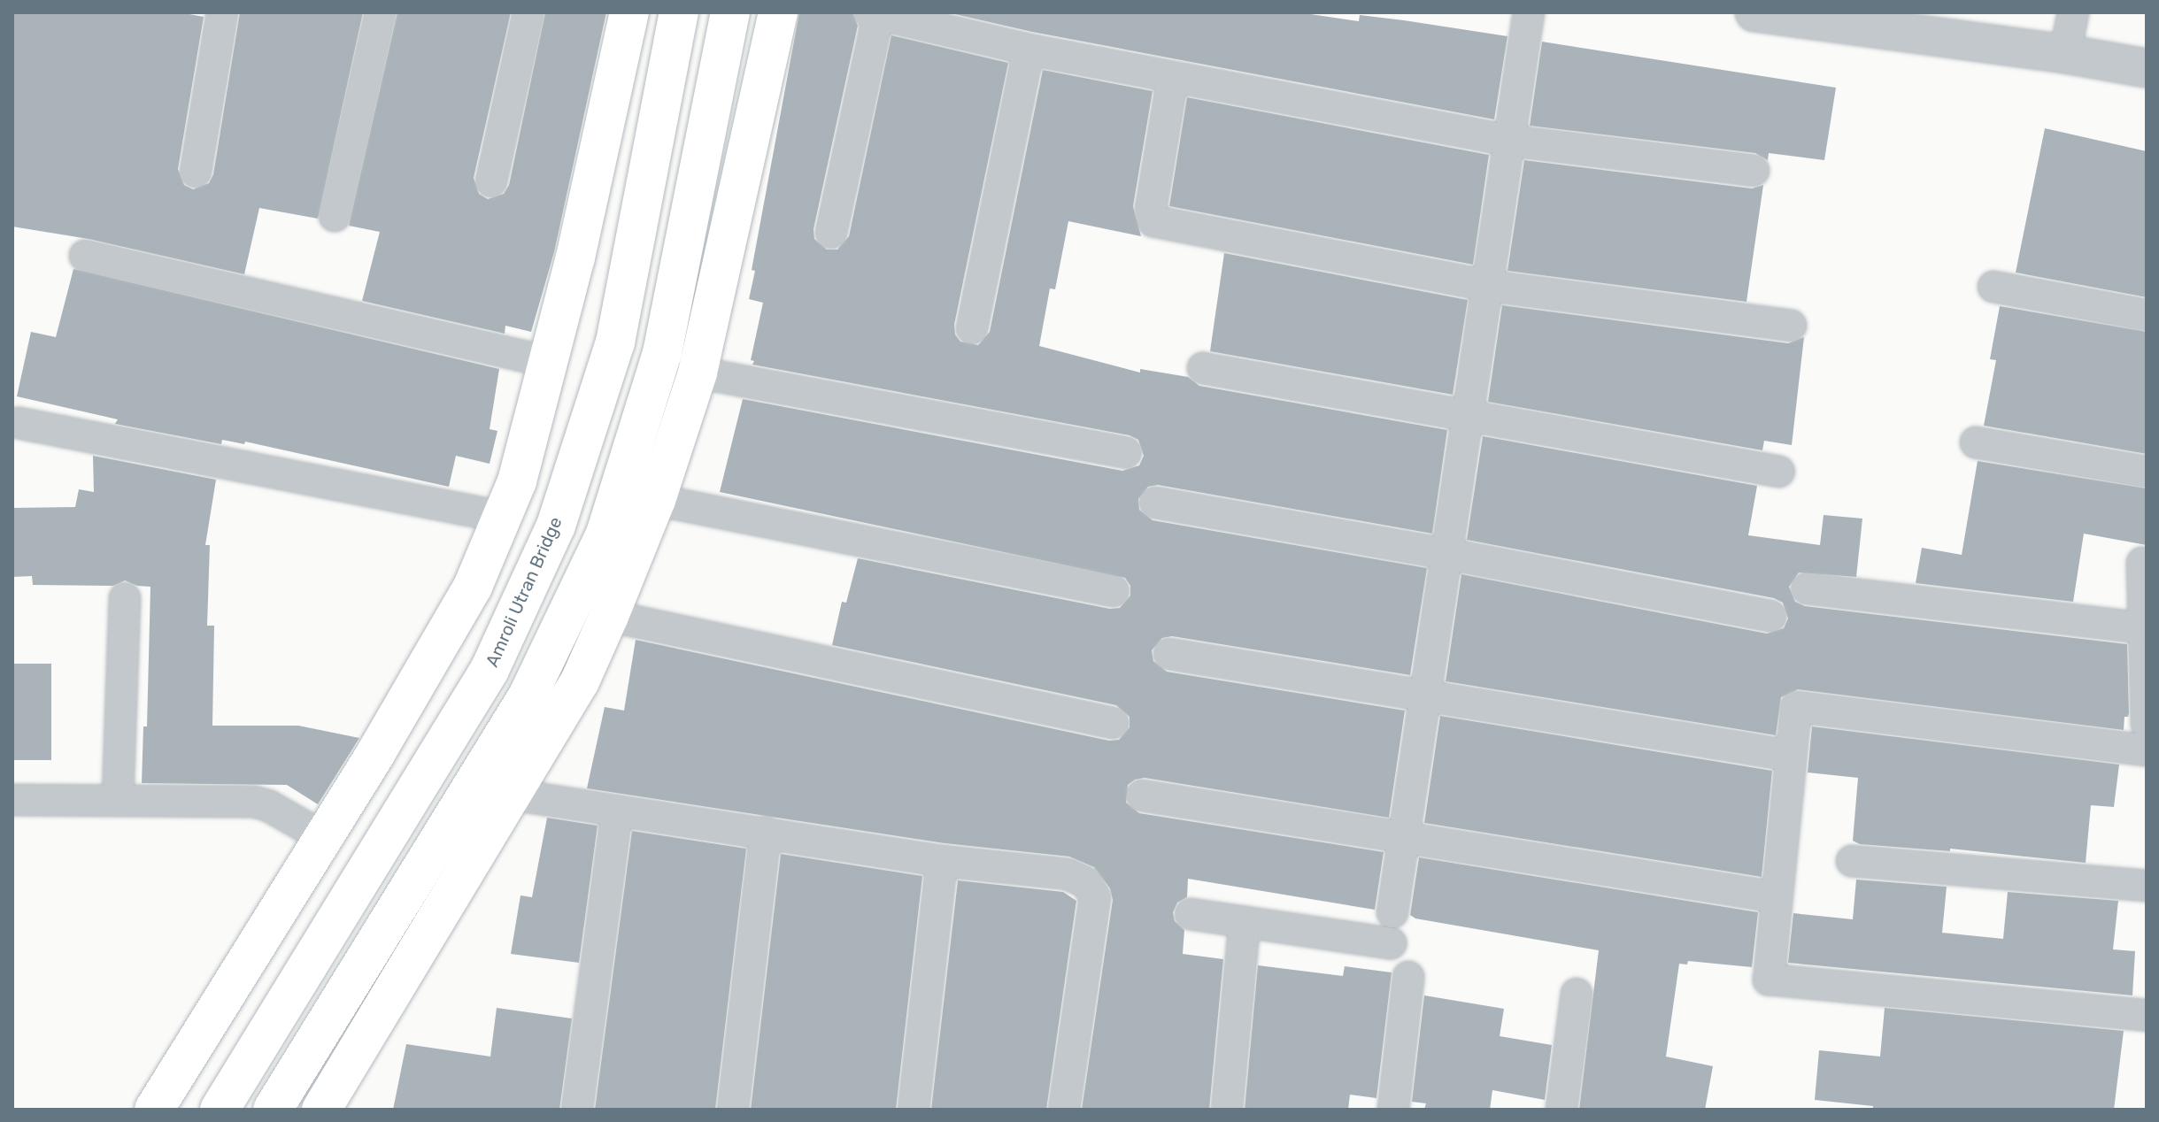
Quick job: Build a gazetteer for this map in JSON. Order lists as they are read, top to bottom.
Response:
{
  "streets": {
    "main road": ["Amroli Utran Bridge"]
  }
}
